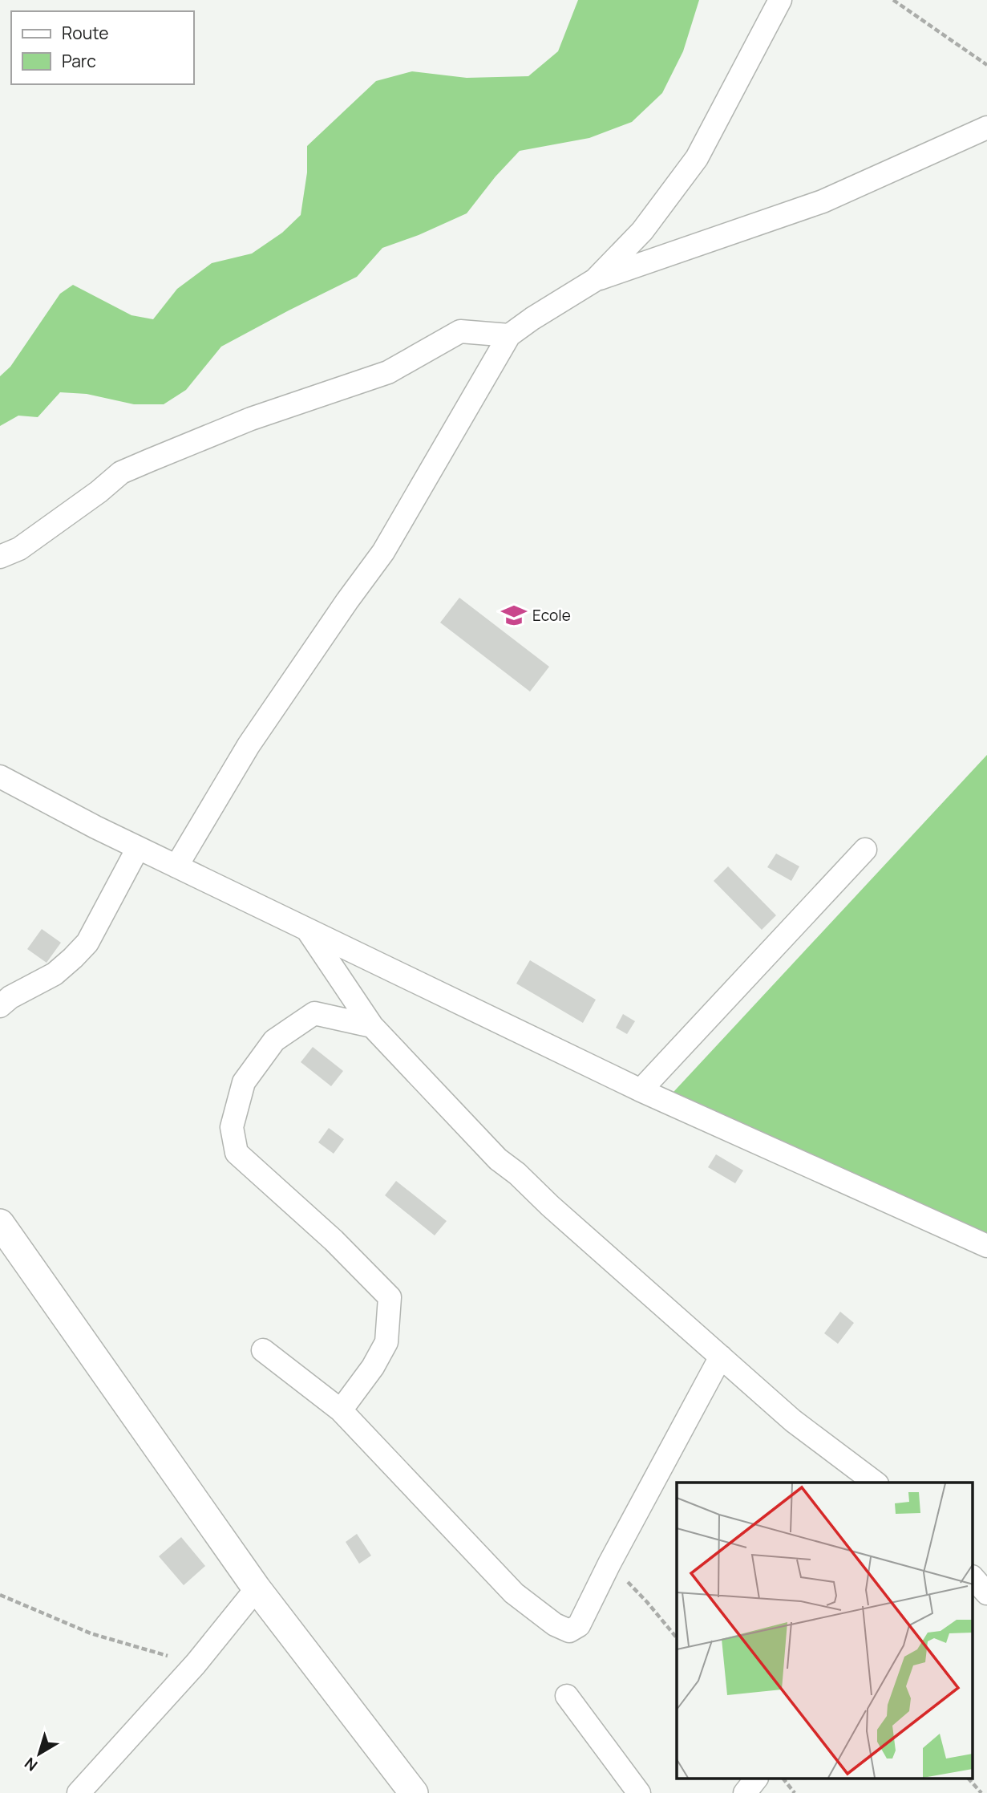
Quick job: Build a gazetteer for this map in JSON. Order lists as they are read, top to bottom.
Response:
{
  "places": {
    "school or university": ["Ecole"]
  },
  "legend": ["Route", "Parc"],
  "north": "bottom left"
}
